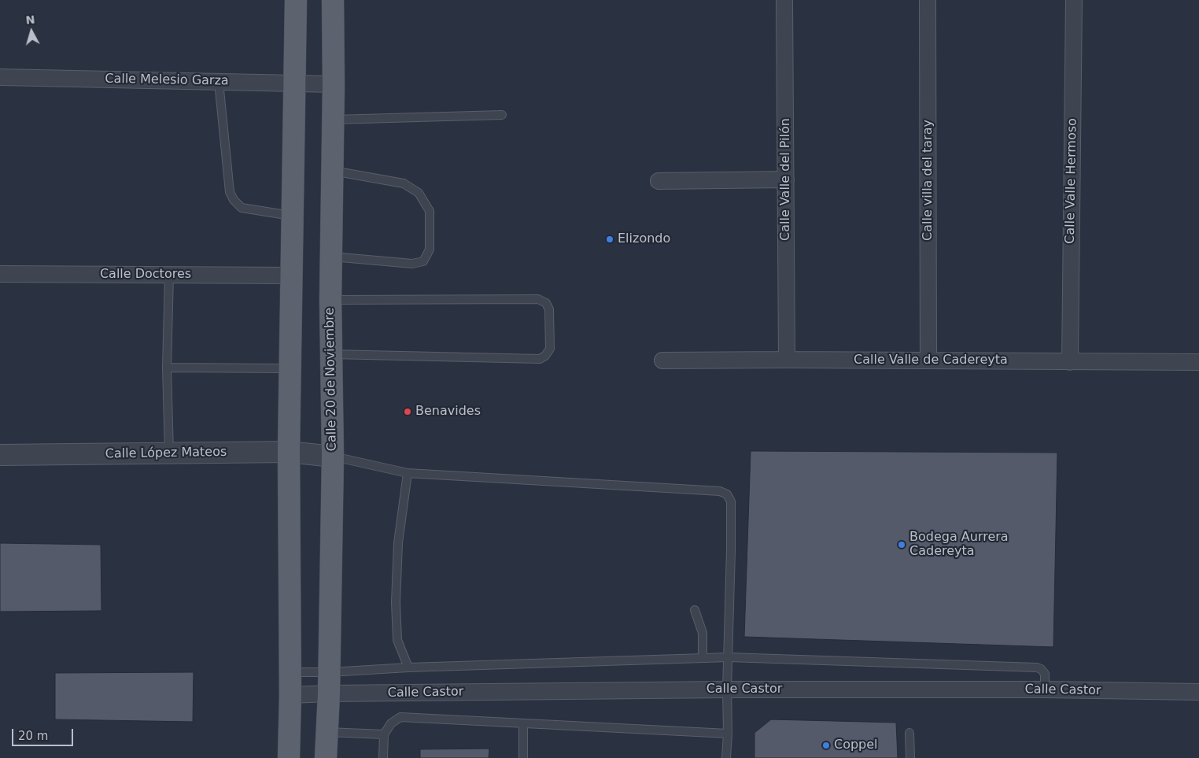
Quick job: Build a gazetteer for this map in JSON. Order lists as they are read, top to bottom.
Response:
{
  "streets": {
    "main road": ["Calle 20 de Noviembre"],
    "street": [
      "Calle Melesio Garza",
      "Calle Valle del Pilón",
      "Calle villa del taray",
      "Calle Valle Hermoso",
      "Calle Doctores",
      "Calle Valle de Cadereyta",
      "Calle López Mateos",
      "Calle Castor"
    ]
  },
  "crossings": [
    ["Calle Melesio Garza", "Calle 20 de Noviembre"],
    ["Calle Valle del Pilón", "Calle Valle de Cadereyta"],
    ["Calle villa del taray", "Calle Valle de Cadereyta"],
    ["Calle Valle Hermoso", "Calle Valle de Cadereyta"],
    ["Calle 20 de Noviembre", "Calle López Mateos"],
    ["Calle 20 de Noviembre", "Calle Castor"]
  ],
  "places": [
    "Elizondo",
    "Benavides",
    "Bodega Aurrera Cadereyta",
    "Coppel"
  ],
  "scale_bar": "20 m",
  "north": "top"
}
